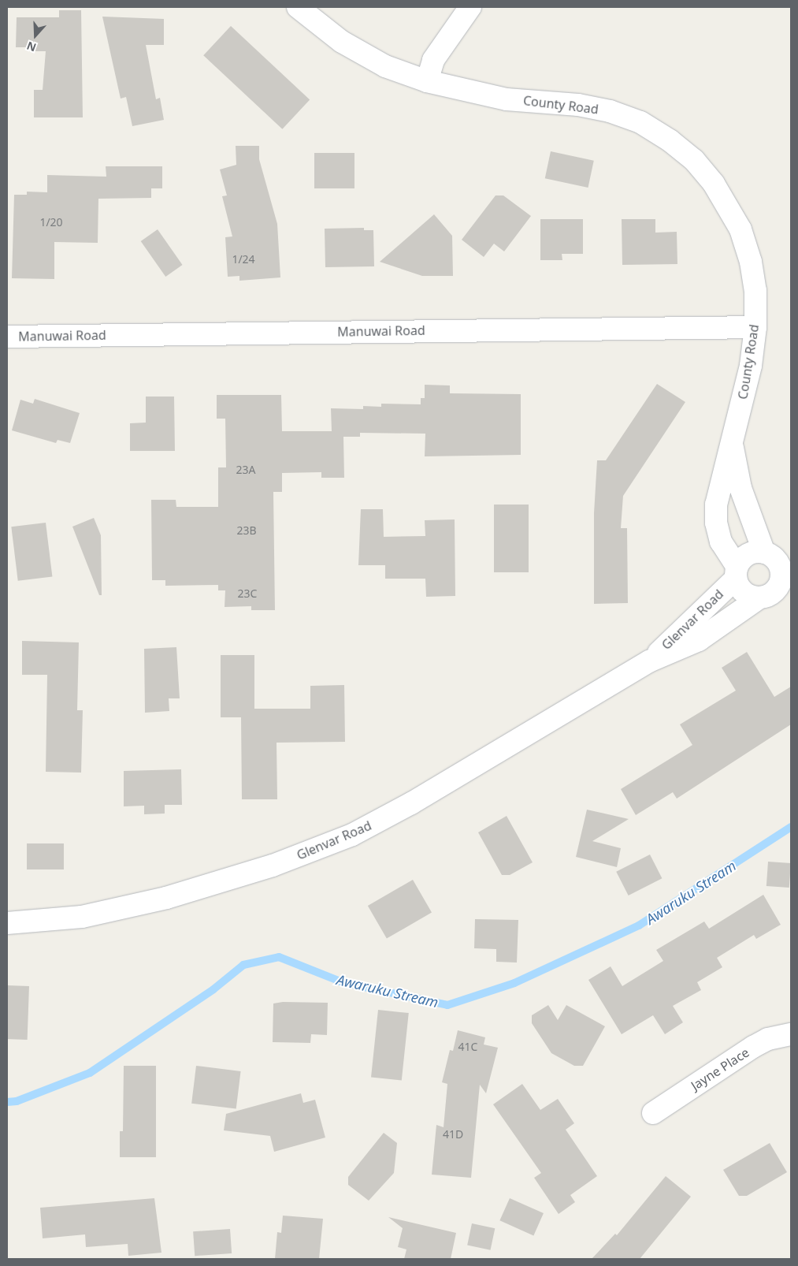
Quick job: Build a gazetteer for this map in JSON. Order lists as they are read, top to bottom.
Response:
{
  "streets": {
    "street": [
      "County Road",
      "Manuwai Road",
      "Glenvar Road",
      "Jayne Place"
    ]
  },
  "crossings": [
    ["County Road", "Manuwai Road"],
    ["County Road", "Glenvar Road"]
  ],
  "water": ["Awaruku Stream"],
  "house_numbers": [
    "1/20",
    "1/24",
    "23A",
    "23B",
    "23C",
    "41C",
    "41D"
  ],
  "north": "bottom"
}
